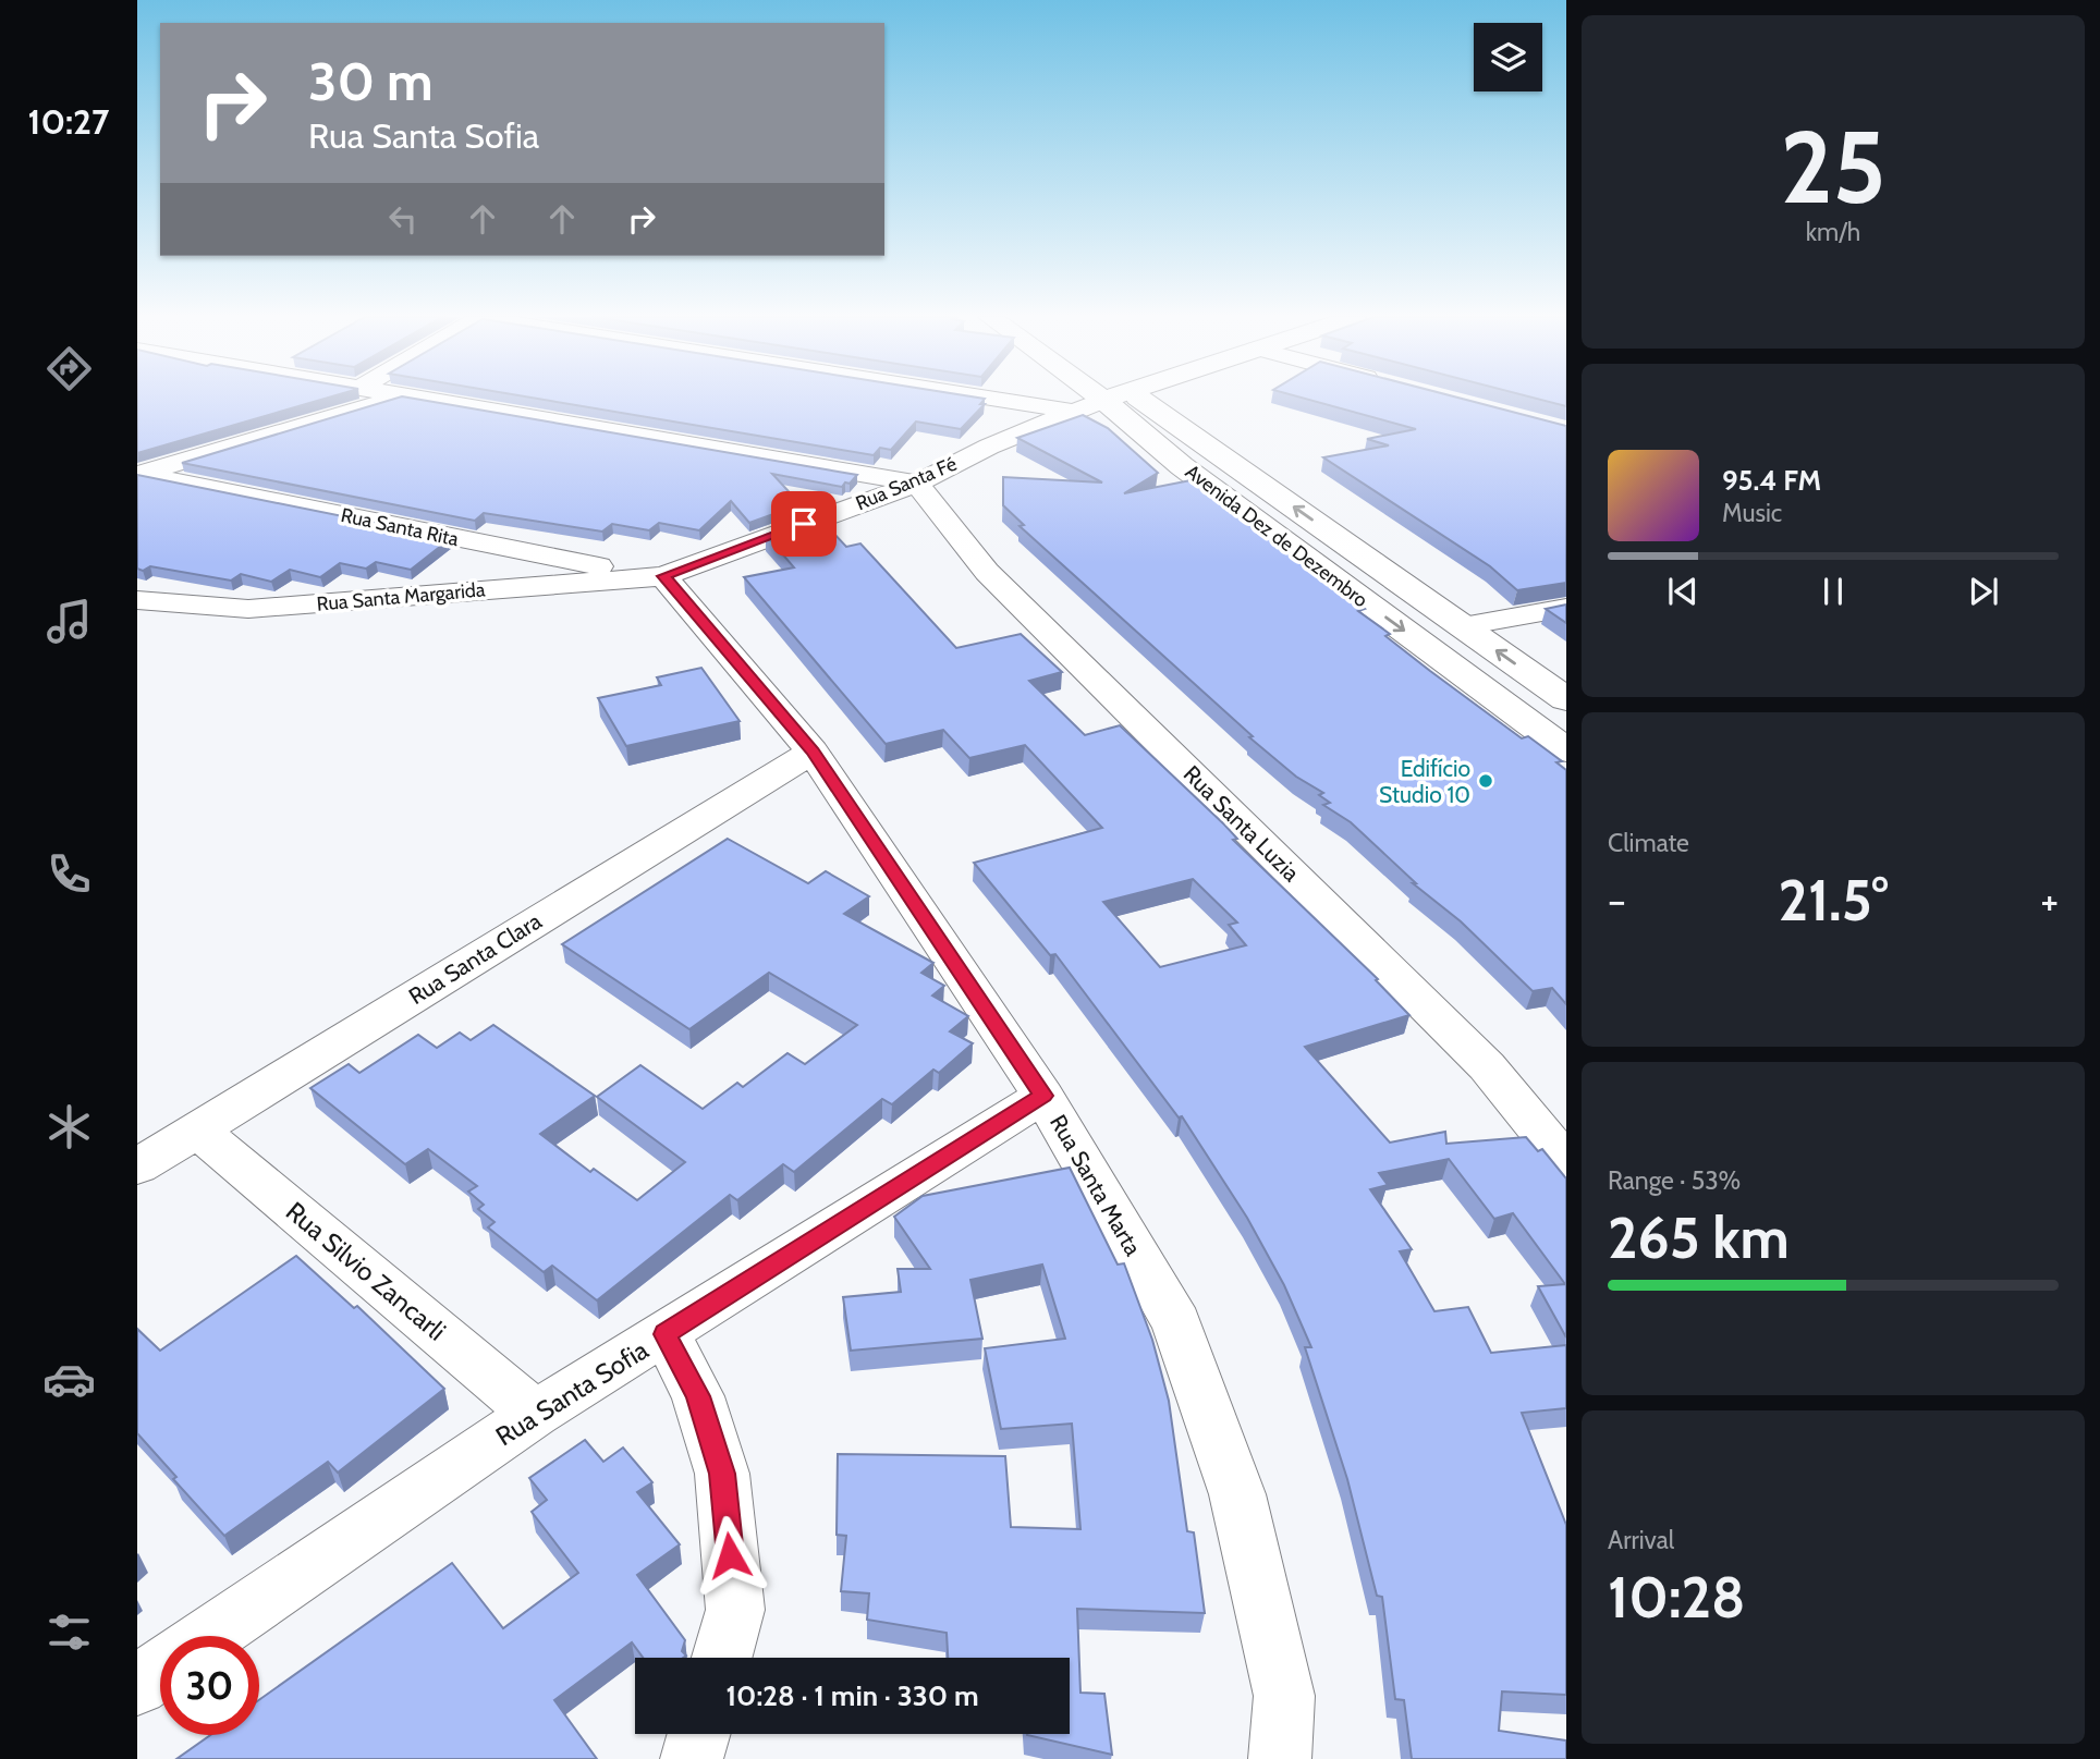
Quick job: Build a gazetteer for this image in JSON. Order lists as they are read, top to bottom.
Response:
{
  "streets": {
    "main road": ["Avenida Dez de Dezembro"],
    "street": [
      "Rua Santa Fé",
      "Rua Santa Rita",
      "Rua Santa Margarida",
      "Rua Santa Luzia",
      "Rua Santa Clara",
      "Rua Santa Marta",
      "Rua Silvio Zancarli",
      "Rua Santa Sofia"
    ]
  },
  "crossings": [
    ["Rua Santa Fé", "Rua Santa Rita"],
    ["Rua Santa Fé", "Avenida Dez de Dezembro"],
    ["Rua Santa Fé", "Rua Santa Margarida"],
    ["Rua Santa Fé", "Rua Santa Luzia"],
    ["Rua Santa Fé", "Rua Santa Marta"],
    ["Rua Santa Rita", "Rua Santa Margarida"],
    ["Rua Santa Rita", "Rua Santa Marta"],
    ["Rua Santa Margarida", "Rua Santa Marta"],
    ["Rua Santa Clara", "Rua Santa Marta"],
    ["Rua Santa Clara", "Rua Silvio Zancarli"],
    ["Rua Santa Marta", "Rua Santa Sofia"],
    ["Rua Silvio Zancarli", "Rua Santa Sofia"]
  ],
  "places": ["Edifício Studio 10"],
  "page": {
    "tabs": "10:27",
    "tile": [
      ["25", "km/h"],
      "Climate",
      ["Range · 53%", "265 km"],
      ["Arrival", "10:28"]
    ],
    "turn": ["30 m", "Rua Santa Sofia"],
    "song": ["95.4 FM", "Music"],
    "heat": ["−", "21.5°", "+"],
    "limit": "30",
    "trip": "10:28 · 1 min · 330 m"
  }
}
